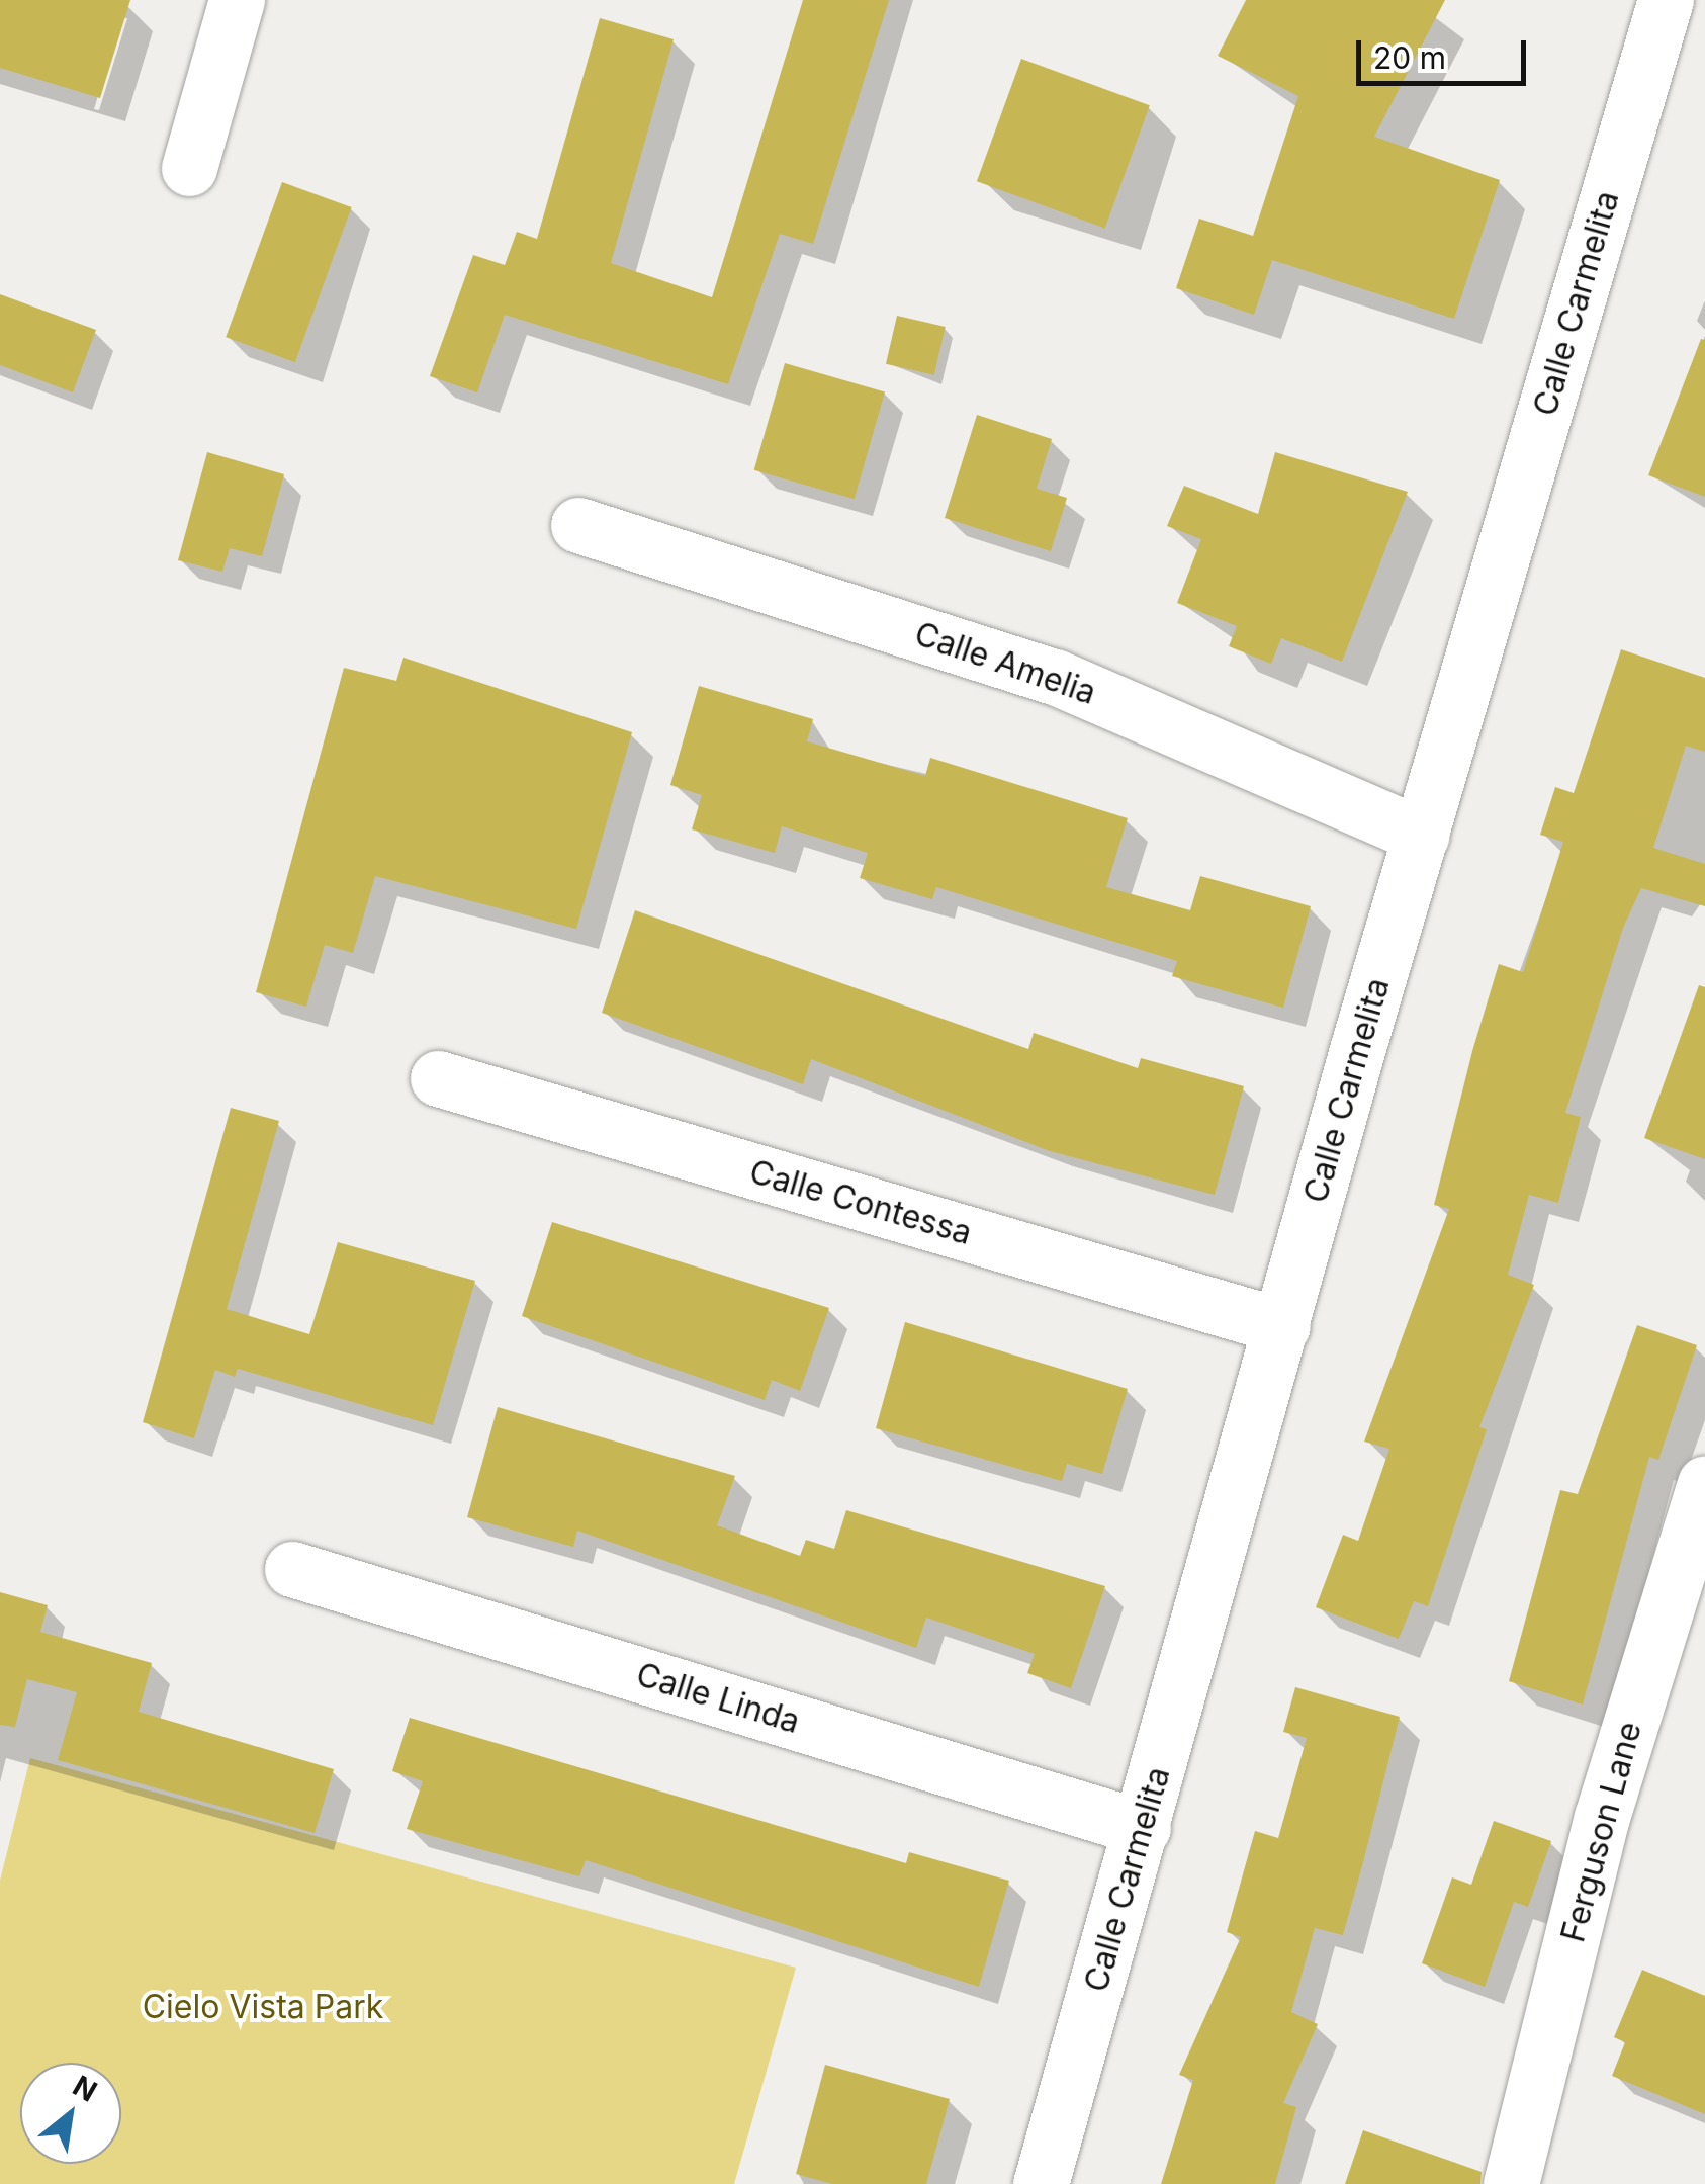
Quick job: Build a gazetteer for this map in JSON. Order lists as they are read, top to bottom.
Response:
{
  "streets": {
    "street": [
      "Calle Carmelita",
      "Calle Amelia",
      "Calle Contessa",
      "Calle Linda",
      "Ferguson Lane"
    ]
  },
  "crossings": [
    ["Calle Carmelita", "Calle Amelia"],
    ["Calle Carmelita", "Calle Contessa"],
    ["Calle Carmelita", "Calle Linda"]
  ],
  "parks": ["Cielo Vista Park"],
  "scale_bar": "20 m",
  "north": "top right"
}
